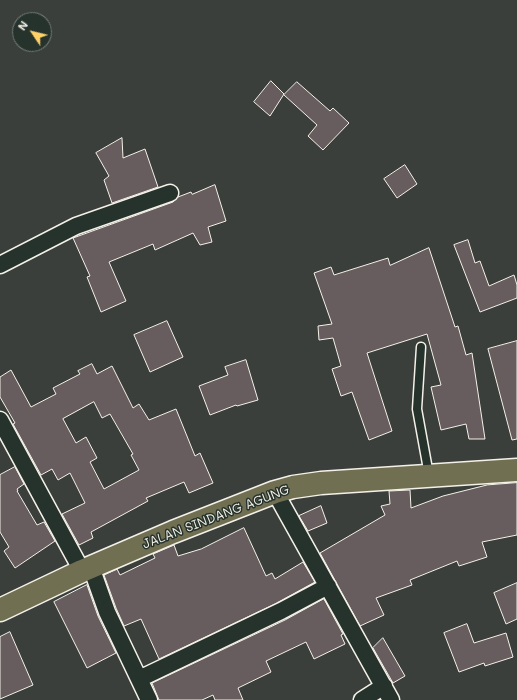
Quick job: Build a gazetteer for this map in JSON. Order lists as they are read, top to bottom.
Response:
{
  "streets": {
    "main road": ["JALAN SINDANG AGUNG"]
  },
  "north": "top left"
}
